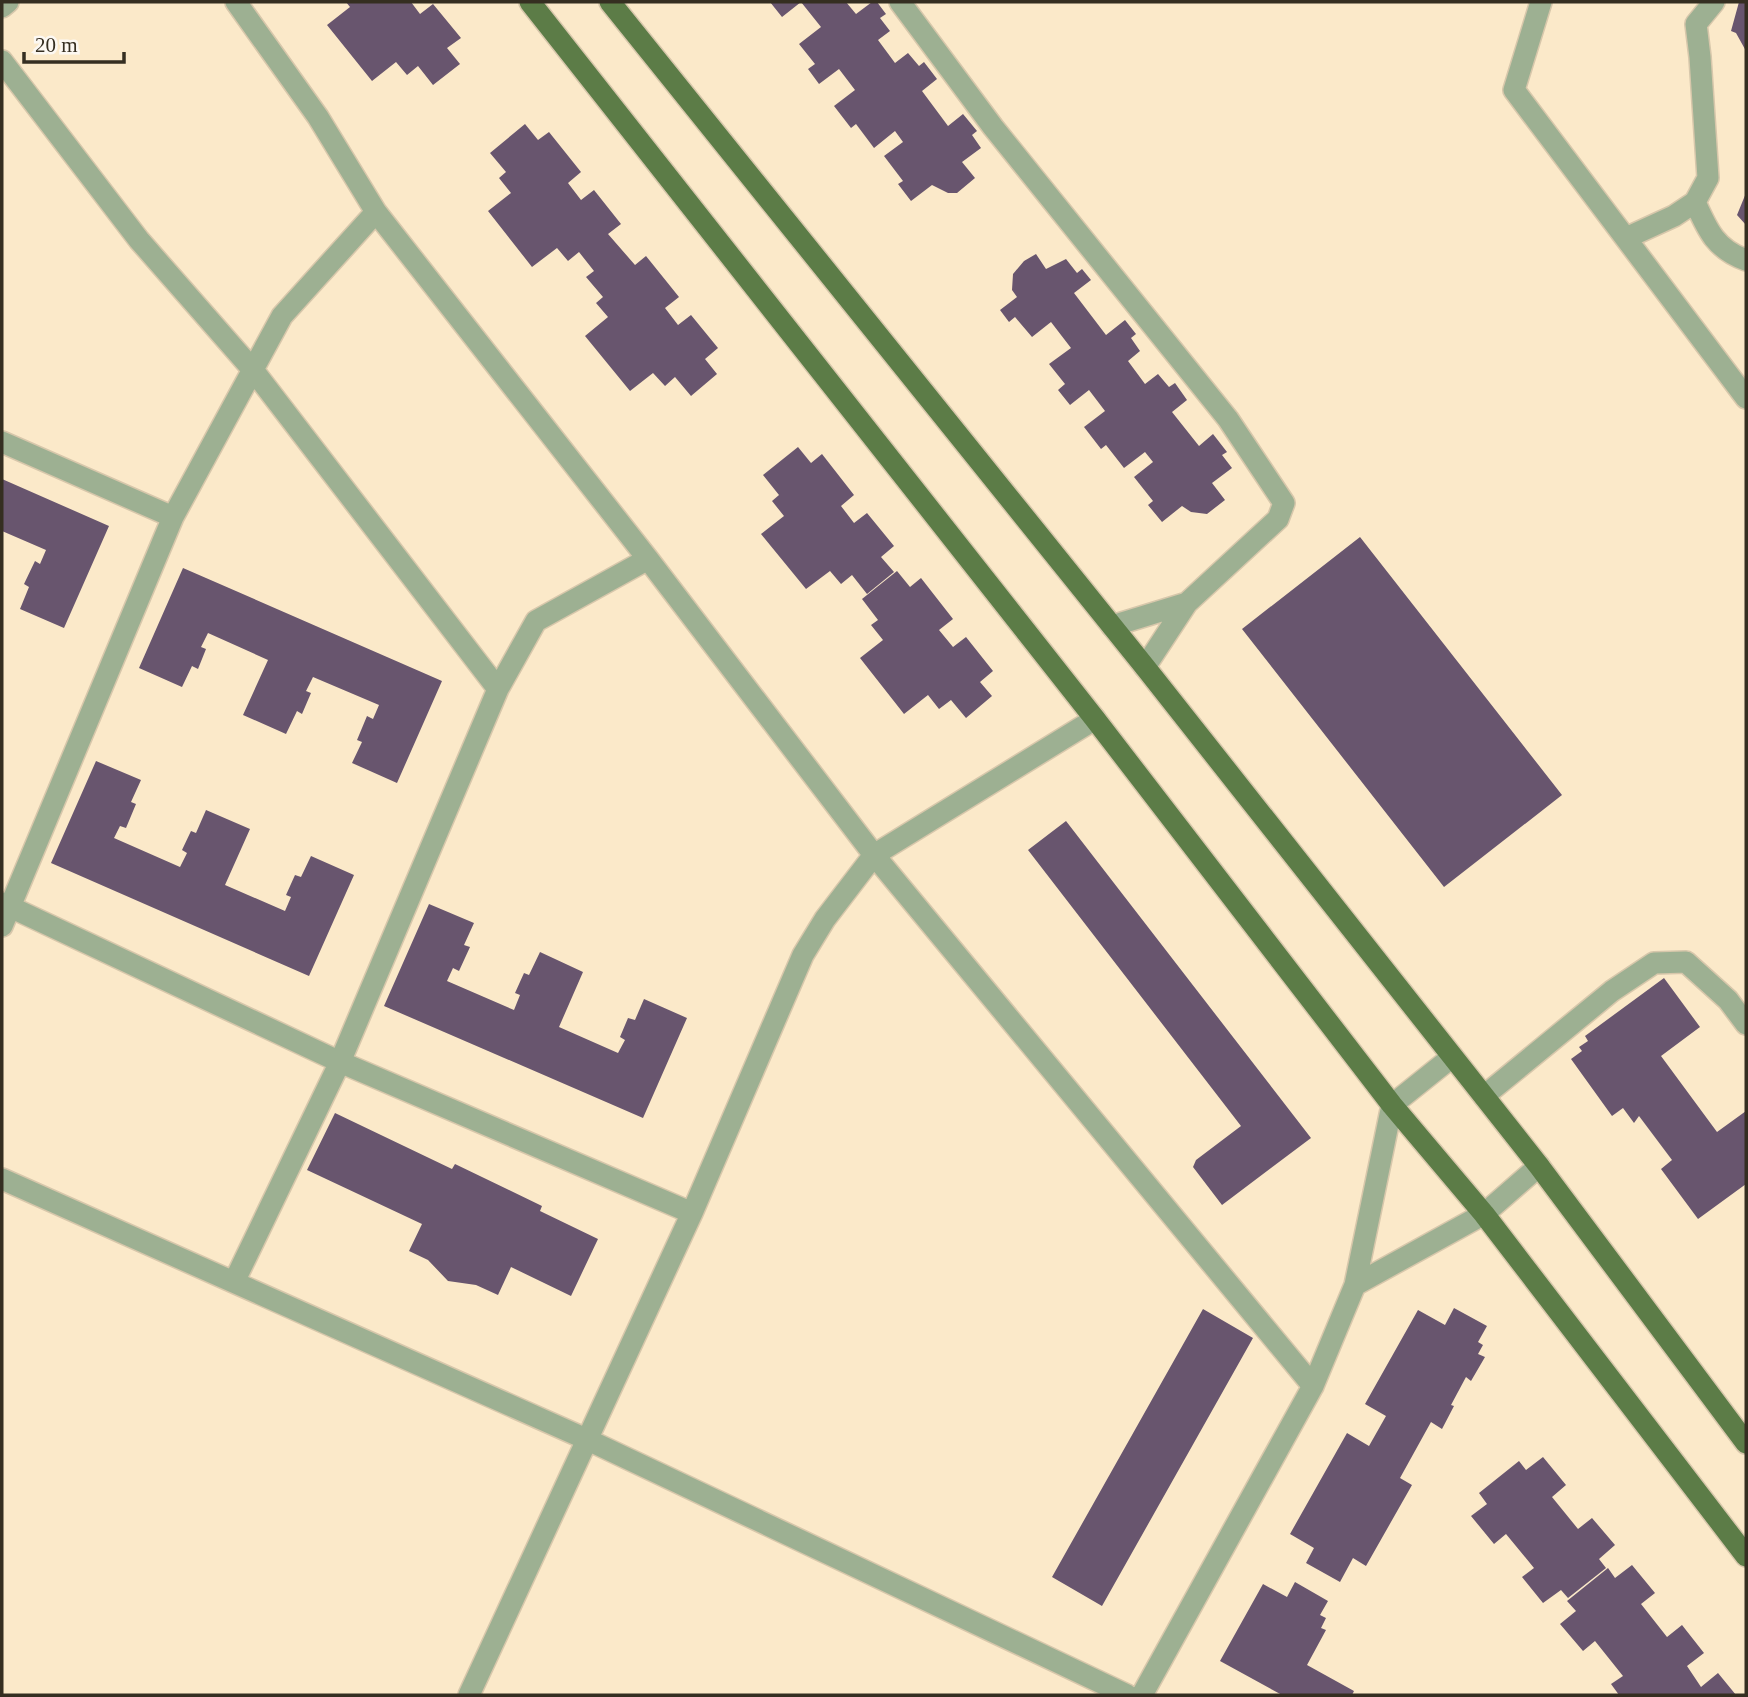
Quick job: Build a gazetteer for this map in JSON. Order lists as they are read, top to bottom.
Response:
{
  "scale_bar": "20 m"
}
